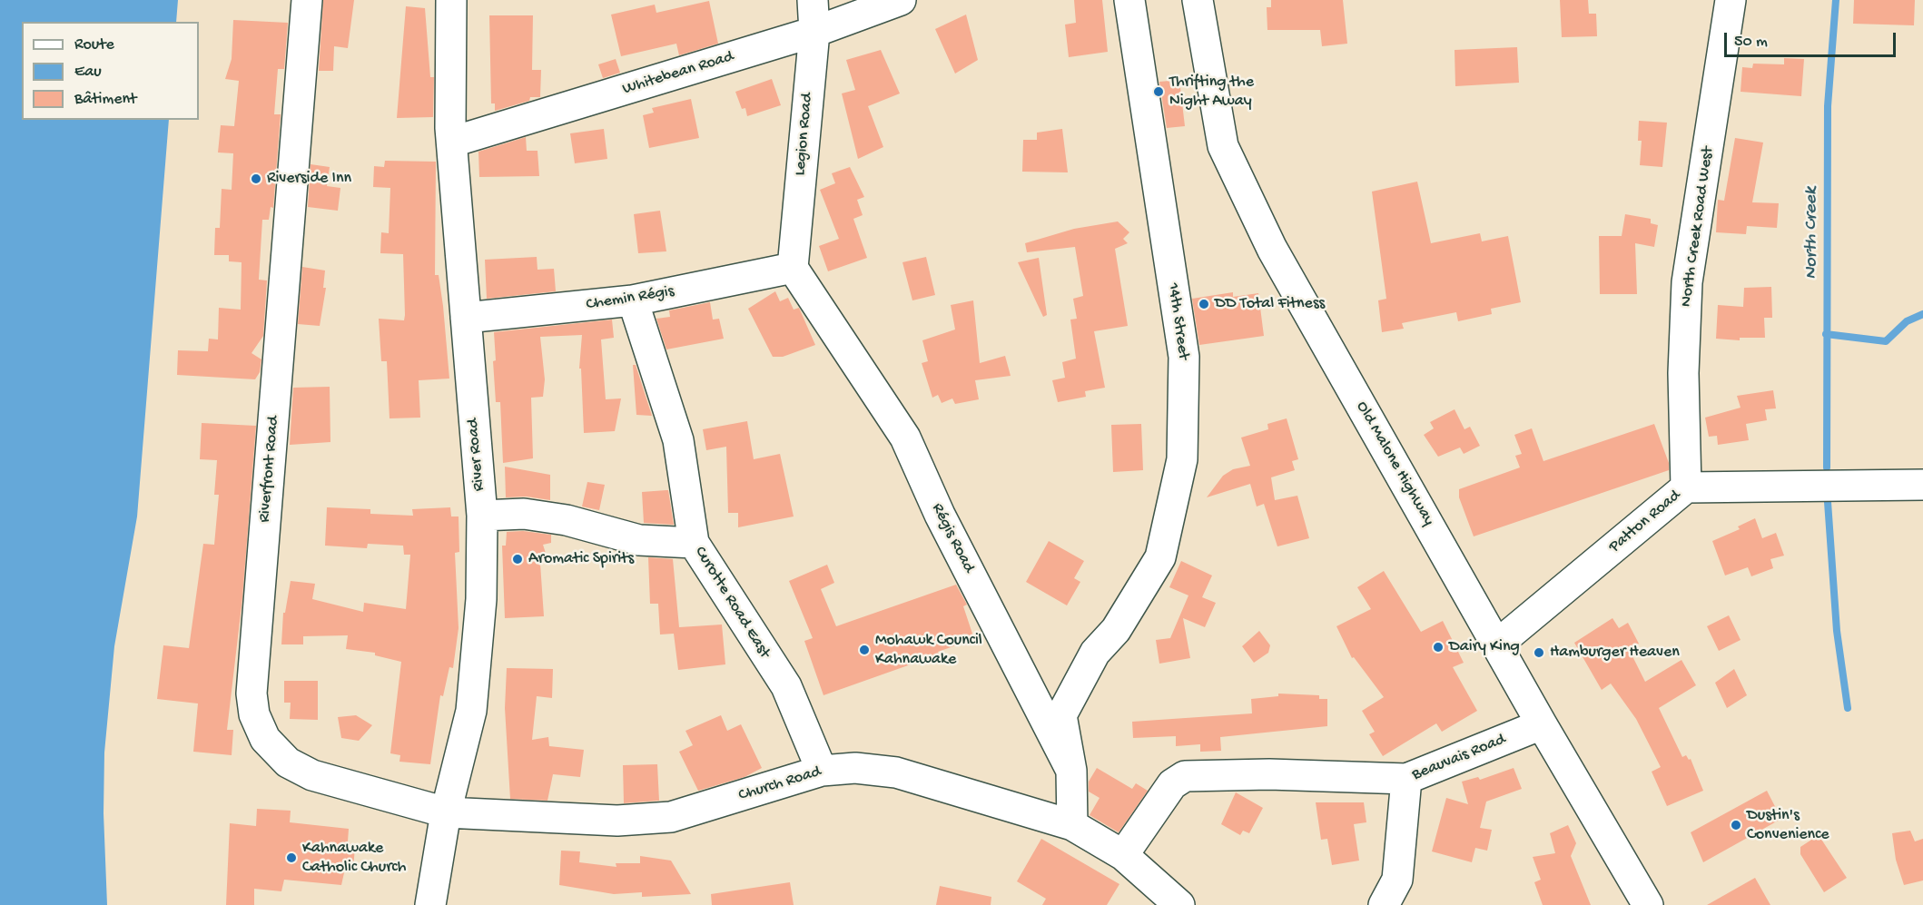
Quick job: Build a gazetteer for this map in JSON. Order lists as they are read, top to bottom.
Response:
{
  "streets": {
    "street": [
      "Whitebean Road",
      "Legion Road",
      "North Creek Road West",
      "Chemin Régis",
      "14th Street",
      "River Road",
      "Old Malone Highway",
      "Riverfront Road",
      "Patton Road",
      "Régis Road",
      "Curotte Road East",
      "Beauvais Road",
      "Church Road"
    ]
  },
  "crossings": [
    ["Whitebean Road", "Legion Road"],
    ["Whitebean Road", "River Road"],
    ["Legion Road", "Chemin Régis"],
    ["Legion Road", "Régis Road"],
    ["North Creek Road West", "Patton Road"],
    ["Chemin Régis", "River Road"],
    ["Chemin Régis", "Régis Road"],
    ["Chemin Régis", "Curotte Road East"],
    ["14th Street", "Régis Road"],
    ["River Road", "Riverfront Road"],
    ["River Road", "Church Road"],
    ["Old Malone Highway", "Patton Road"],
    ["Old Malone Highway", "Beauvais Road"],
    ["Riverfront Road", "Church Road"],
    ["Régis Road", "Church Road"],
    ["Curotte Road East", "Church Road"]
  ],
  "water": ["North Creek"],
  "places": [
    "Thrifting the Night Away",
    "Riverside Inn",
    "DD Total Fitness",
    "Aromatic Spirits",
    "Dairy King",
    "Mohawk Council Kahnawake",
    "Hamburger Heaven",
    "Dustin's Convenience",
    "Kahnawake Catholic Church"
  ],
  "legend": ["Route", "Eau", "Bâtiment"],
  "scale_bar": "50 m"
}
